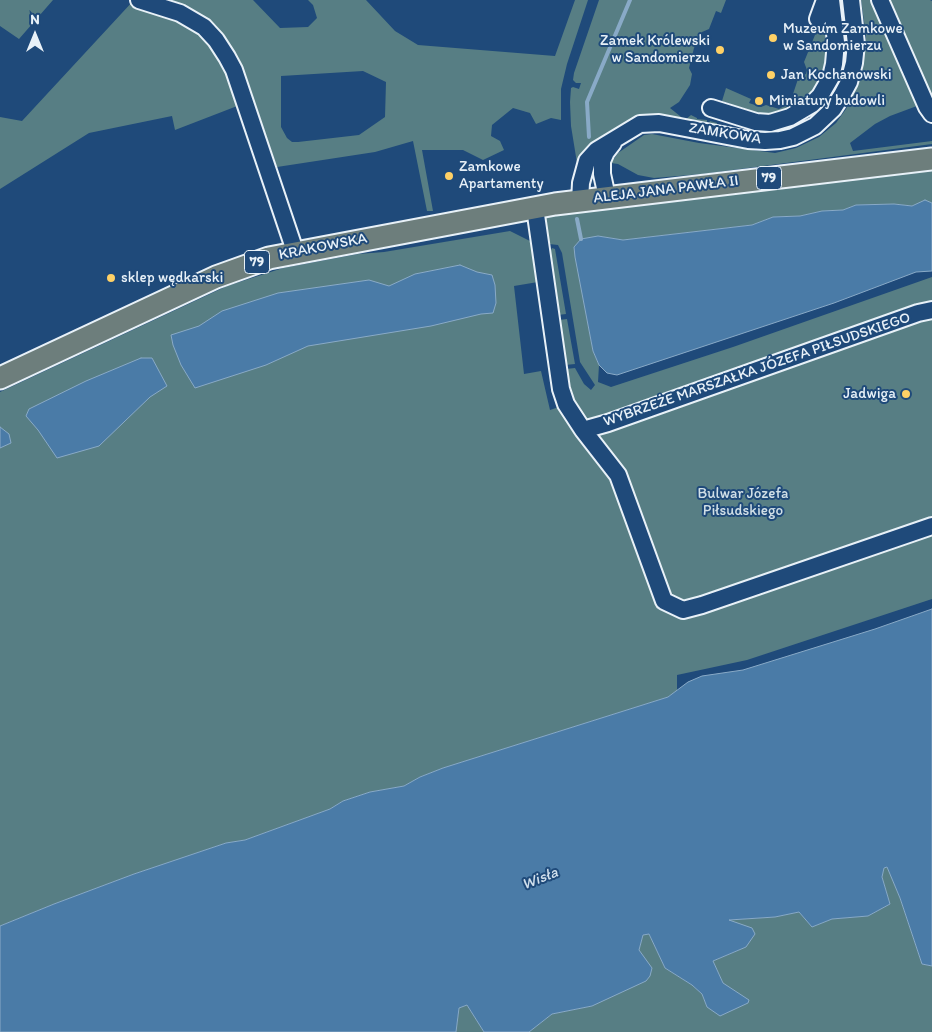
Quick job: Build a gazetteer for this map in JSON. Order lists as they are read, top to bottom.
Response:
{
  "streets": {
    "main road": ["79", "ALEJA JANA PAWŁA II", "KRAKOWSKA"],
    "street": ["ZAMKOWA", "WYBRZEŻE MARSZAŁKA JÓZEFA PIŁSUDSKIEGO"]
  },
  "crossings": [
    ["ZAMKOWA", "ALEJA JANA PAWŁA II"],
    ["ZAMKOWA", "KRAKOWSKA"],
    ["ALEJA JANA PAWŁA II", "KRAKOWSKA"],
    ["KRAKOWSKA", "WYBRZEŻE MARSZAŁKA JÓZEFA PIŁSUDSKIEGO"]
  ],
  "water": ["Wisła"],
  "parks": ["Bulwar Józefa Piłsudskiego"],
  "places": [
    "Muzeum Zamkowe w Sandomierzu",
    "Zamek Królewski w Sandomierzu",
    "Jan Kochanowski",
    "Miniatury budowli",
    "Zamkowe Apartamenty",
    "sklep wędkarski",
    "Jadwiga"
  ],
  "north": "top"
}
